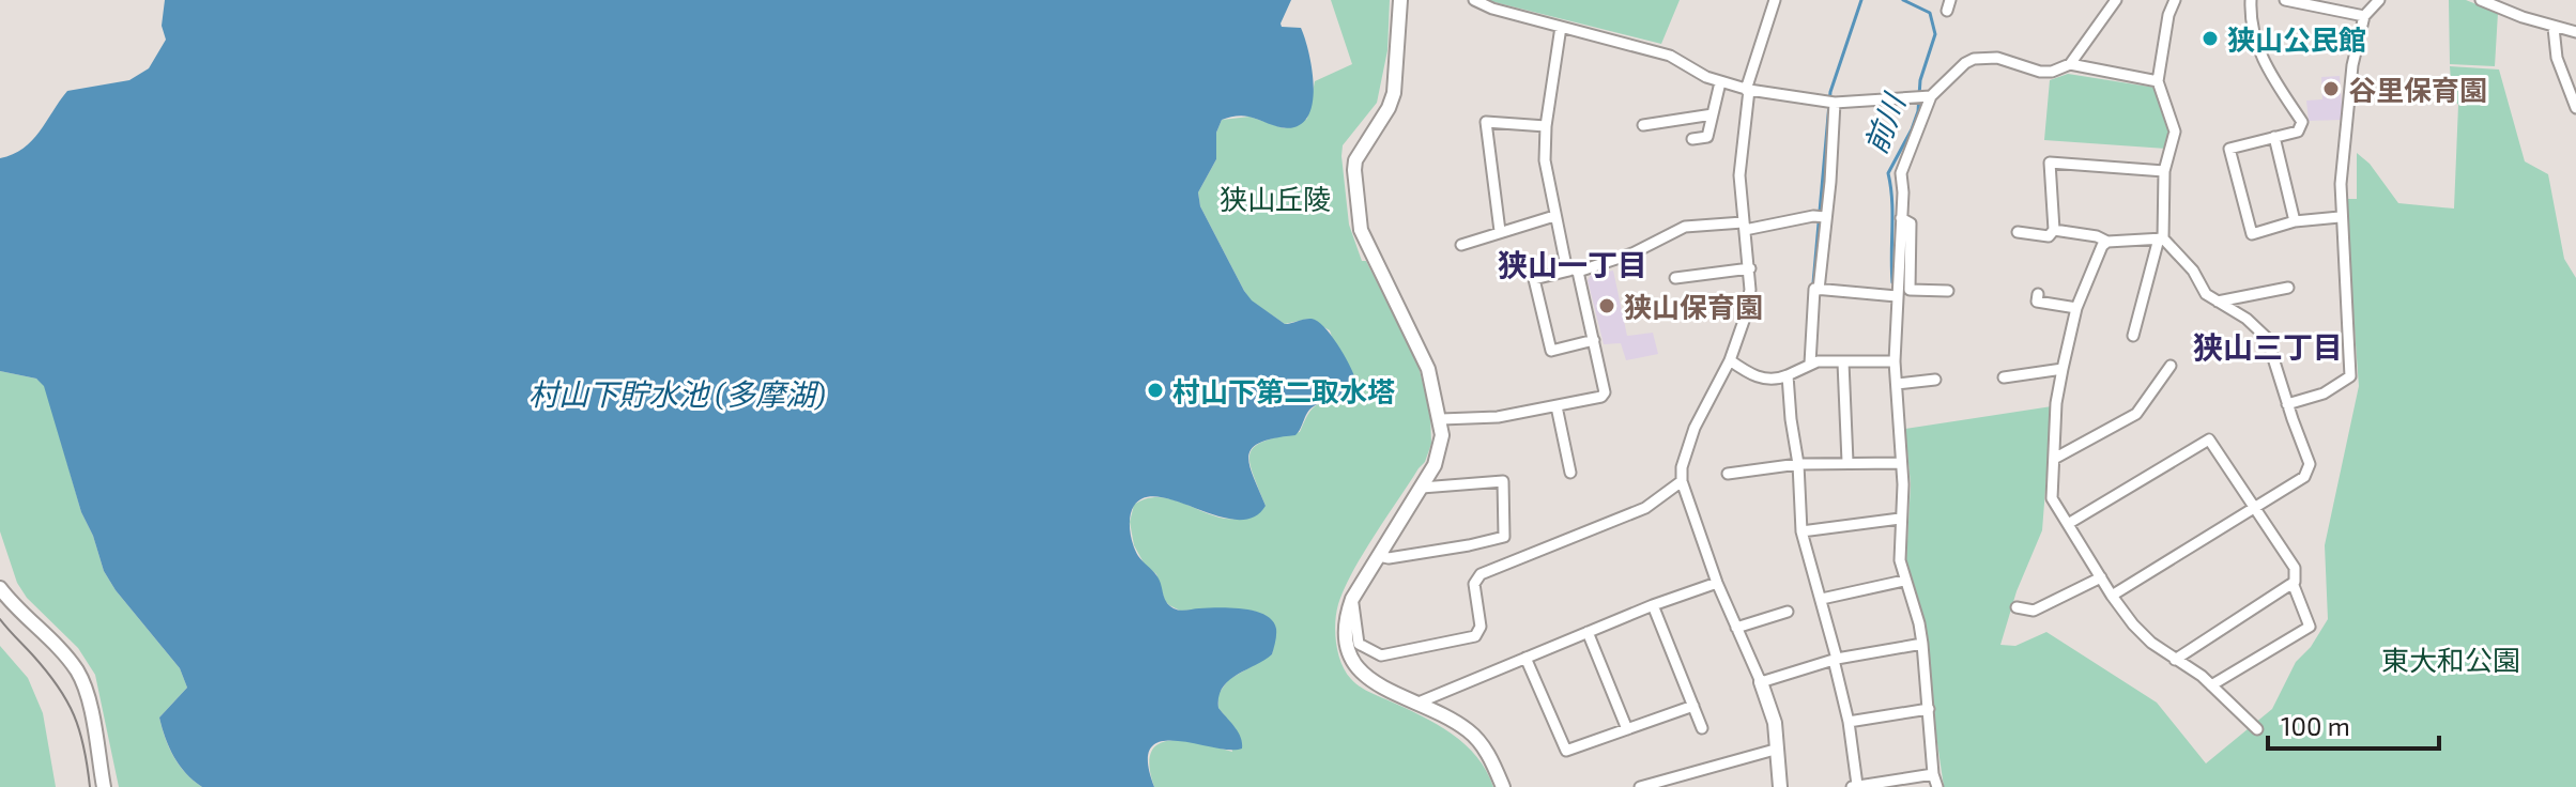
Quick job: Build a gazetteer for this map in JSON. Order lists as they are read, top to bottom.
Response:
{
  "districts": ["狭山一丁目", "狭山三丁目"],
  "water": ["前川", "村山下貯水池 (多摩湖)"],
  "parks": ["狭山丘陵", "東大和公園"],
  "places": [
    "狭山公民館",
    "谷里保育園",
    "狭山保育園",
    "村山下第二取水塔"
  ],
  "scale_bar": "100 m"
}
